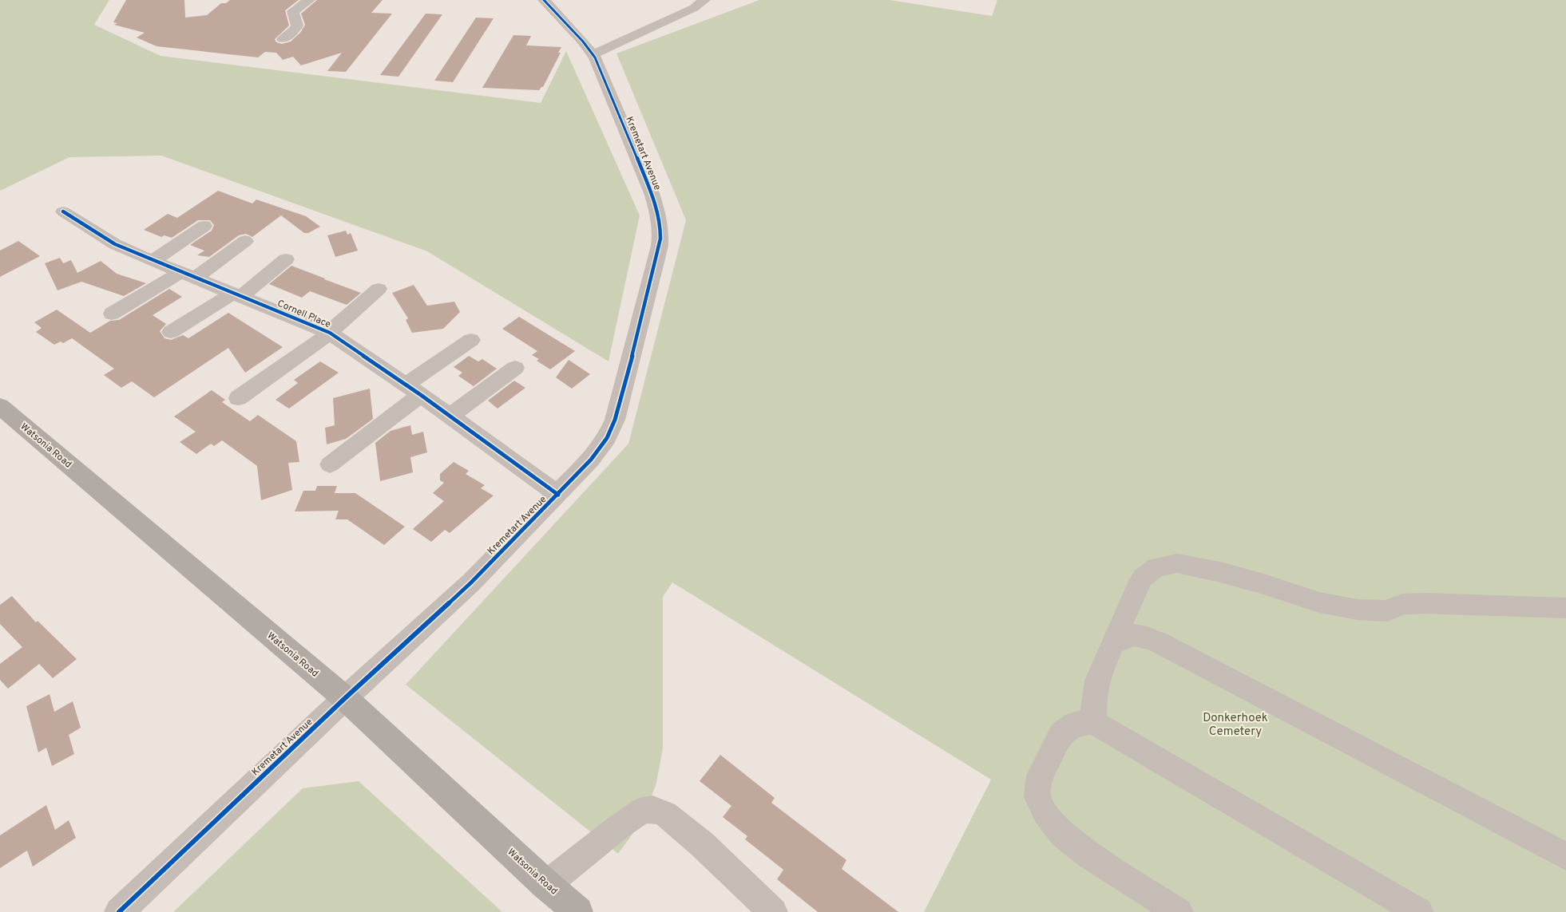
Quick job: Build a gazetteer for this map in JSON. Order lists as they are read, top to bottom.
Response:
{
  "streets": {
    "main road": ["Watsonia Road"],
    "street": ["Kremetart Avenue", "Cornell Place"]
  },
  "crossings": [
    ["Kremetart Avenue", "Cornell Place"],
    ["Kremetart Avenue", "Watsonia Road"]
  ],
  "parks": ["Donkerhoek Cemetery"]
}
